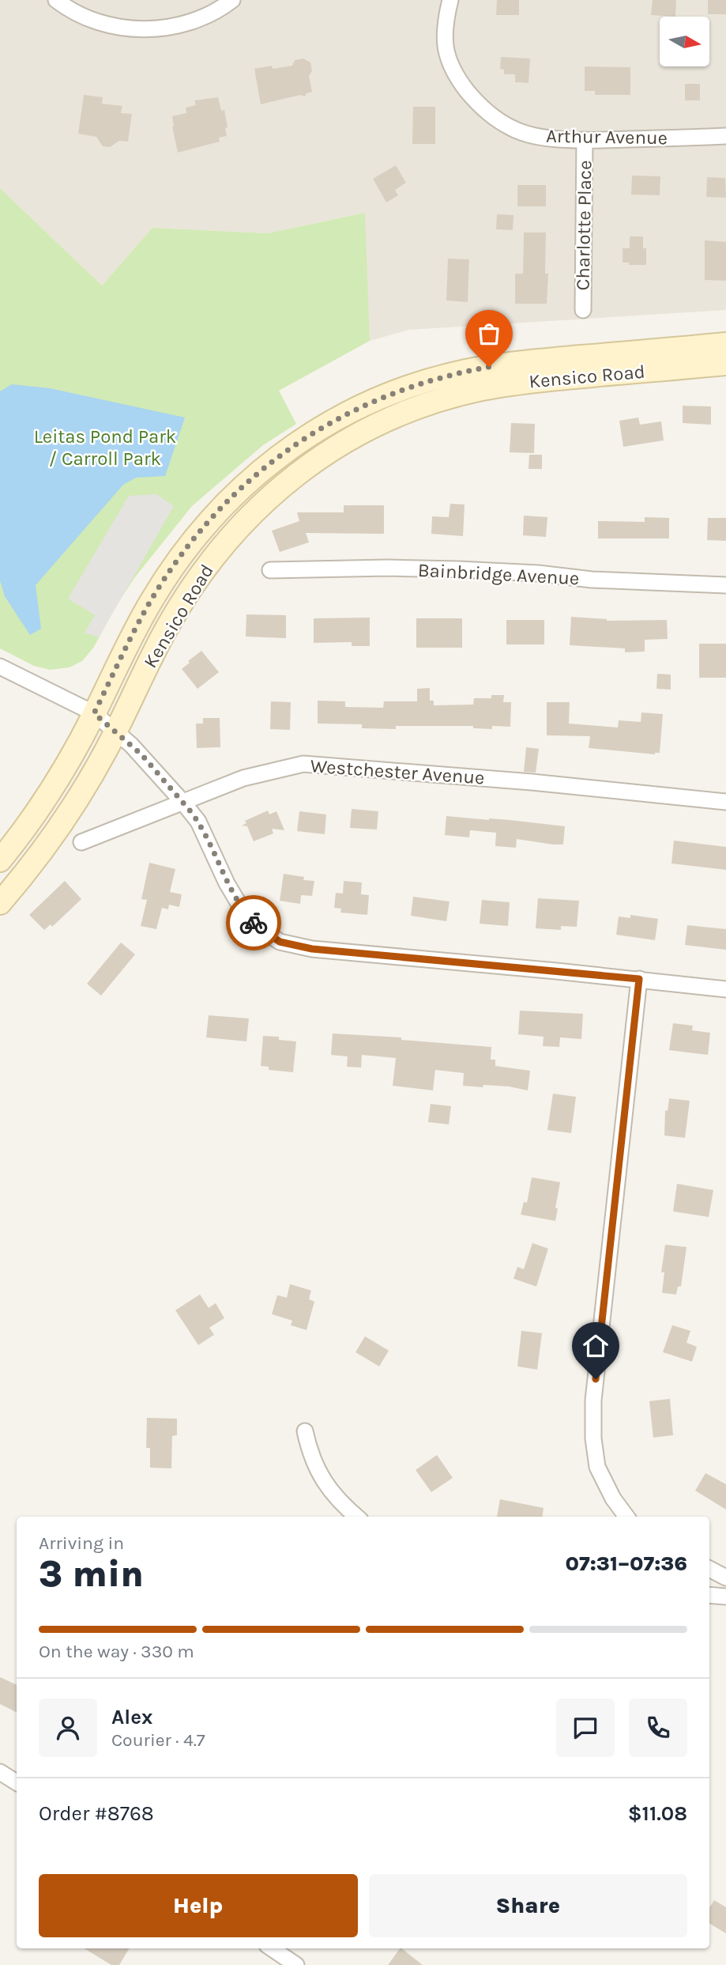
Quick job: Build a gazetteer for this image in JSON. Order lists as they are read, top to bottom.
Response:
{
  "streets": {
    "street": [
      "Arthur Avenue",
      "Charlotte Place",
      "Kensico Road",
      "Bainbridge Avenue",
      "Westchester Avenue"
    ]
  },
  "crossings": [
    ["Arthur Avenue", "Charlotte Place"]
  ],
  "parks": ["Leitas Pond Park / Carroll Park"],
  "north": "right",
  "page": {
    "heading": ["3 min", "Arriving in", "07:31–07:36"],
    "panel": [
      "Alex",
      "Courier · 4.7",
      "Order #8768",
      "$11.08"
    ],
    "bar": "On the way · 330 m",
    "buttons": ["Help", "Share"]
  }
}
